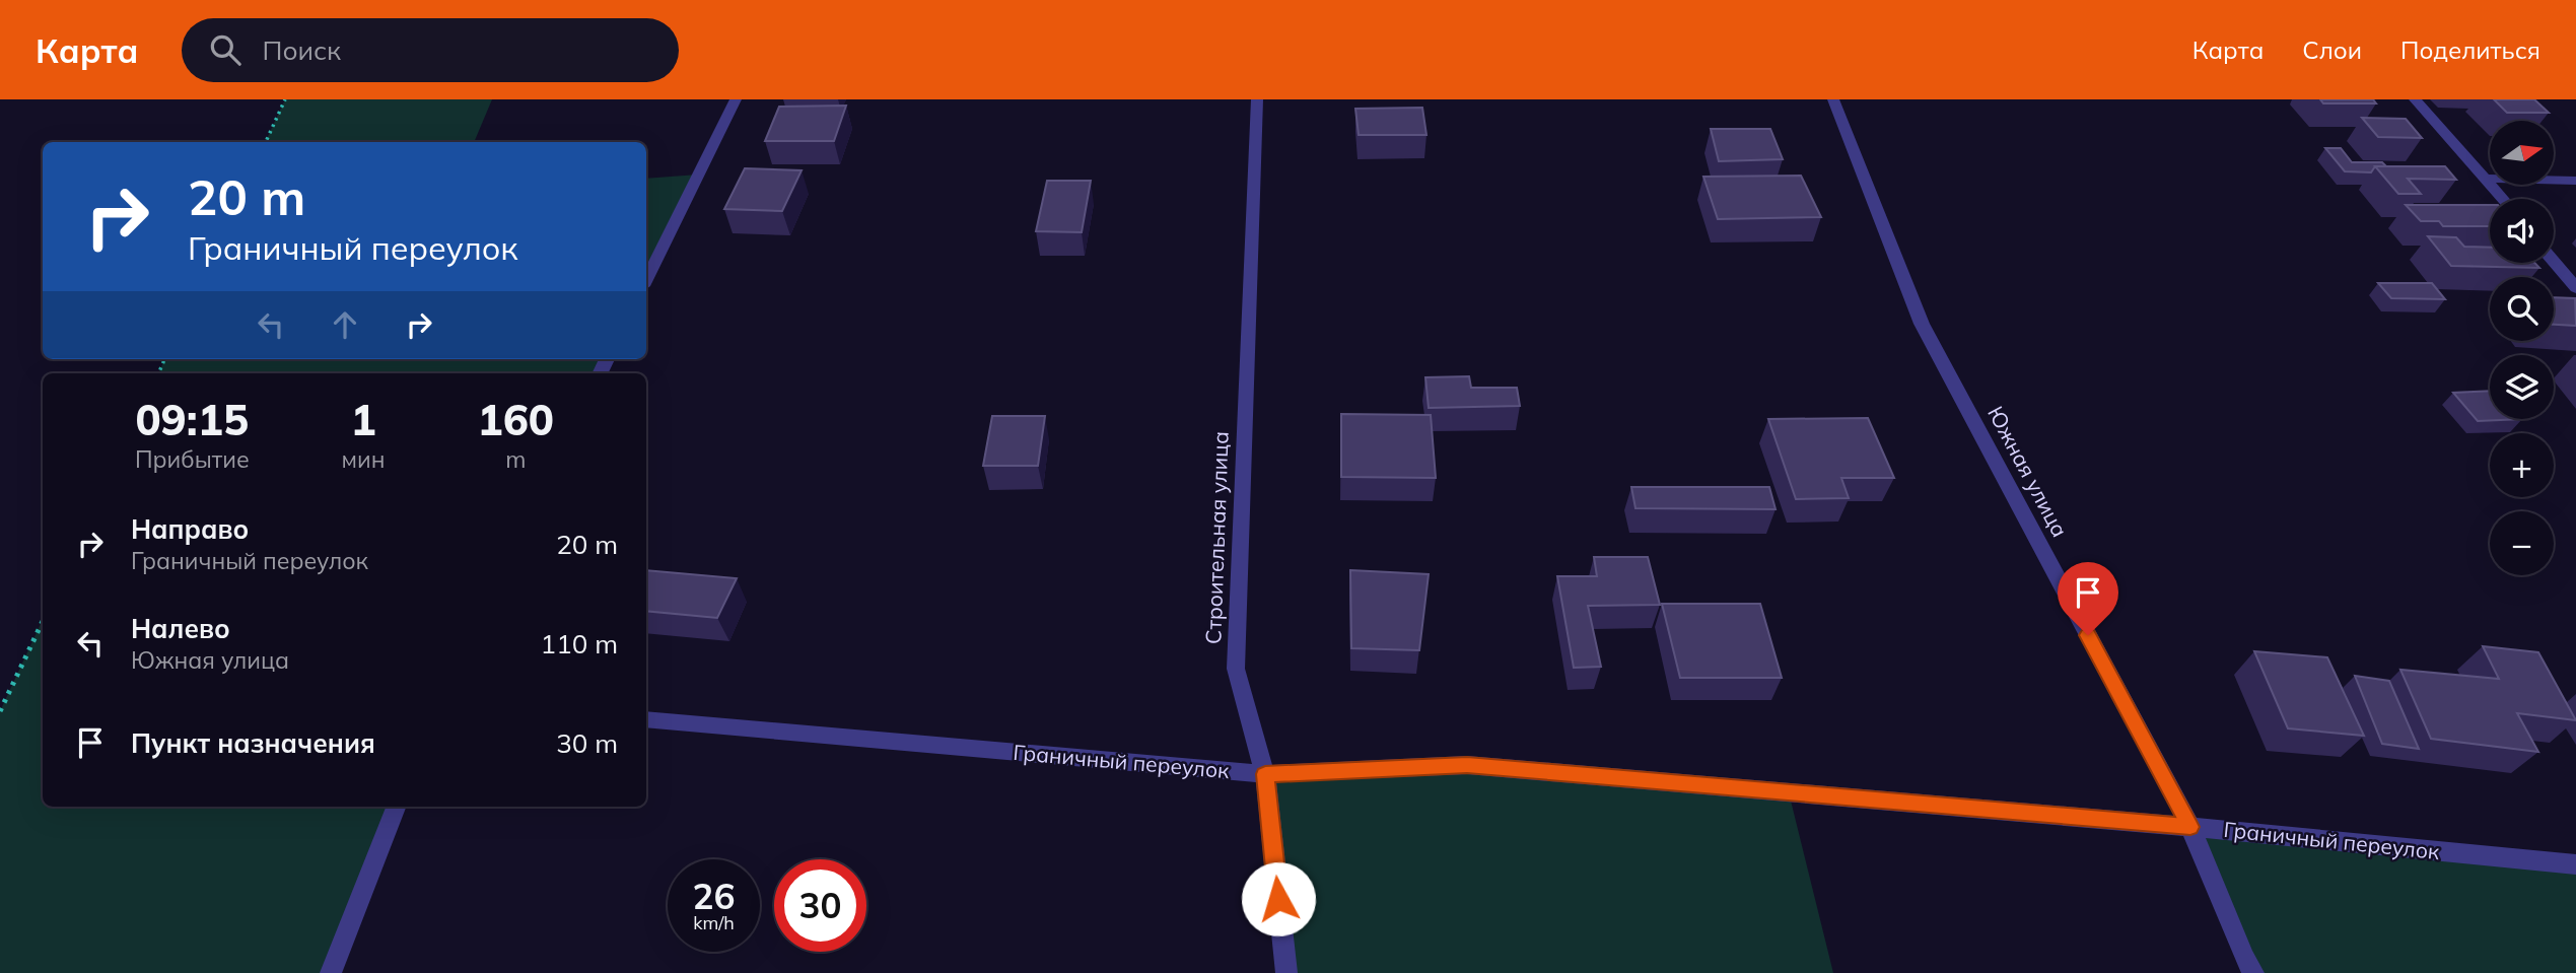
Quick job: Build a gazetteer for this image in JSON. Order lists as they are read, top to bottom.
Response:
{
  "streets": {
    "street": ["Южная улица", "Строительная улица", "Граничный переулок"]
  },
  "crossings": [
    ["Южная улица", "Граничный переулок"],
    ["Строительная улица", "Граничный переулок"]
  ],
  "north": "right",
  "page": {
    "header": "Карта",
    "search": "Поиск",
    "nav": ["Карта", "Слои", "Поделиться"],
    "map_buttons": ["+", "−"],
    "turn": ["20 m", "Граничный переулок"],
    "eta": [
      "09:15",
      "Прибытие",
      "1",
      "мин",
      "160",
      "m"
    ],
    "list": [
      {
        "name": "Направо",
        "note": "Граничный переулок",
        "value": "20 m"
      },
      {
        "name": "Налево",
        "note": "Южная улица",
        "value": "110 m"
      },
      {
        "name": "Пункт назначения",
        "value": "30 m"
      }
    ],
    "speed": "26 km/h",
    "limit": "30"
  }
}
